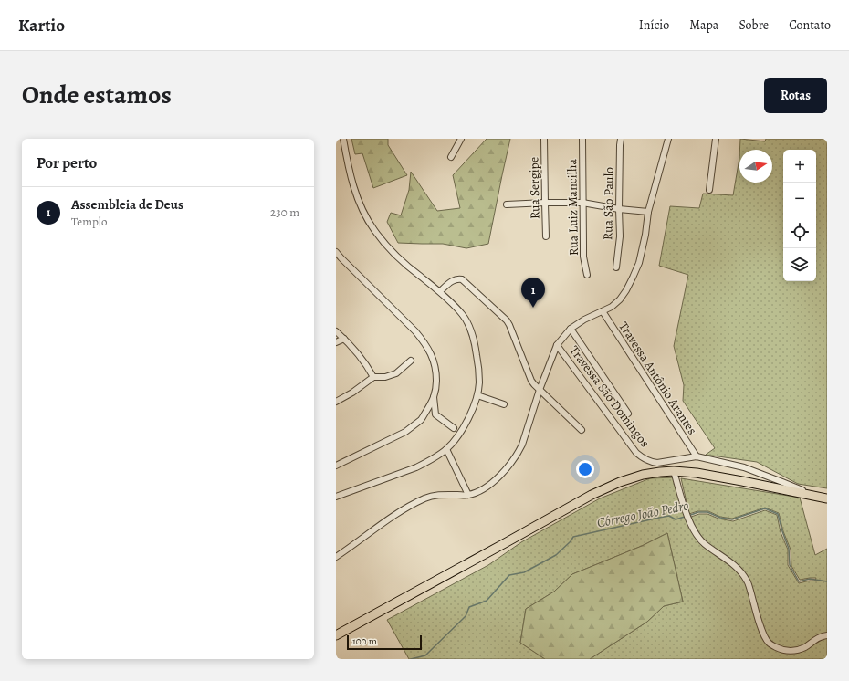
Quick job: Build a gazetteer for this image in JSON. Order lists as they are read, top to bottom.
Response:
{
  "streets": {
    "street": [
      "Rua Sergipe",
      "Rua São Paulo",
      "Rua Luiz Mancilha",
      "Travessa Antônio Arantes",
      "Travessa São Domingos"
    ]
  },
  "crossings": [
    ["Travessa Antônio Arantes", "Travessa São Domingos"]
  ],
  "water": ["Córrego João Pedro"],
  "scale_bar": "100 m",
  "north": "right",
  "page": {
    "header": "Kartio",
    "nav": [
      "Início",
      "Mapa",
      "Sobre",
      "Contato"
    ],
    "title": "Onde estamos",
    "buttons": "Rotas",
    "heading": "Por perto",
    "map_buttons": ["+", "−"],
    "list": [
      {
        "mark": "1",
        "name": "Assembleia de Deus",
        "note": "Templo",
        "value": "230 m"
      }
    ],
    "pins": "1",
    "scale": "100 m"
  }
}
